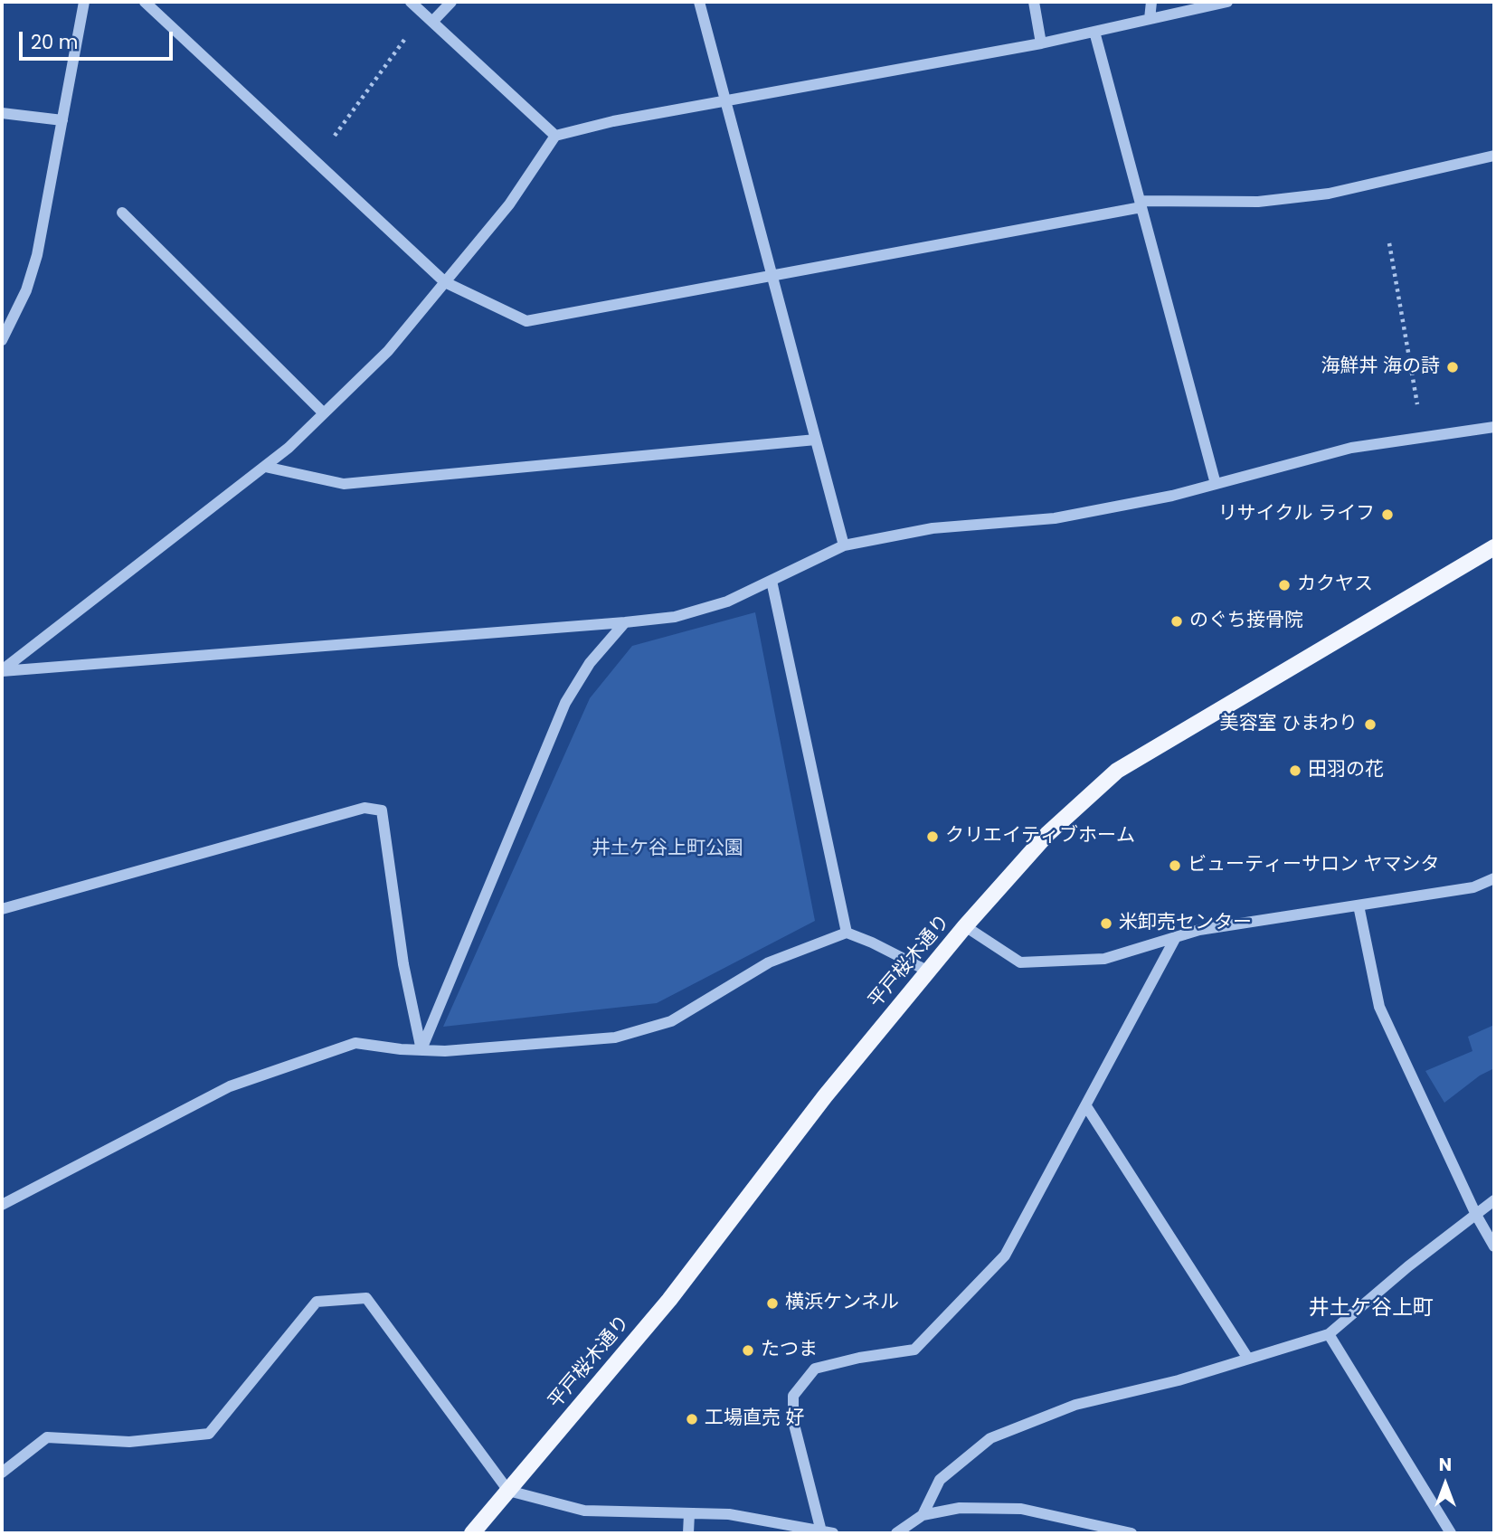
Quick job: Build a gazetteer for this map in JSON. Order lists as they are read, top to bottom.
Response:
{
  "streets": {
    "main road": ["平戸桜木通り"]
  },
  "districts": ["井土ケ谷上町"],
  "parks": ["井土ケ谷上町公園"],
  "places": [
    "海鮮丼 海の詩",
    "リサイクル ライフ",
    "カクヤス",
    "のぐち接骨院",
    "美容室 ひまわり",
    "田羽の花",
    "クリエイティブホーム",
    "ビューティーサロン ヤマシタ",
    "米卸売センター",
    "横浜ケンネル",
    "たつま",
    "工場直売 好"
  ],
  "scale_bar": "20 m",
  "north": "top"
}
